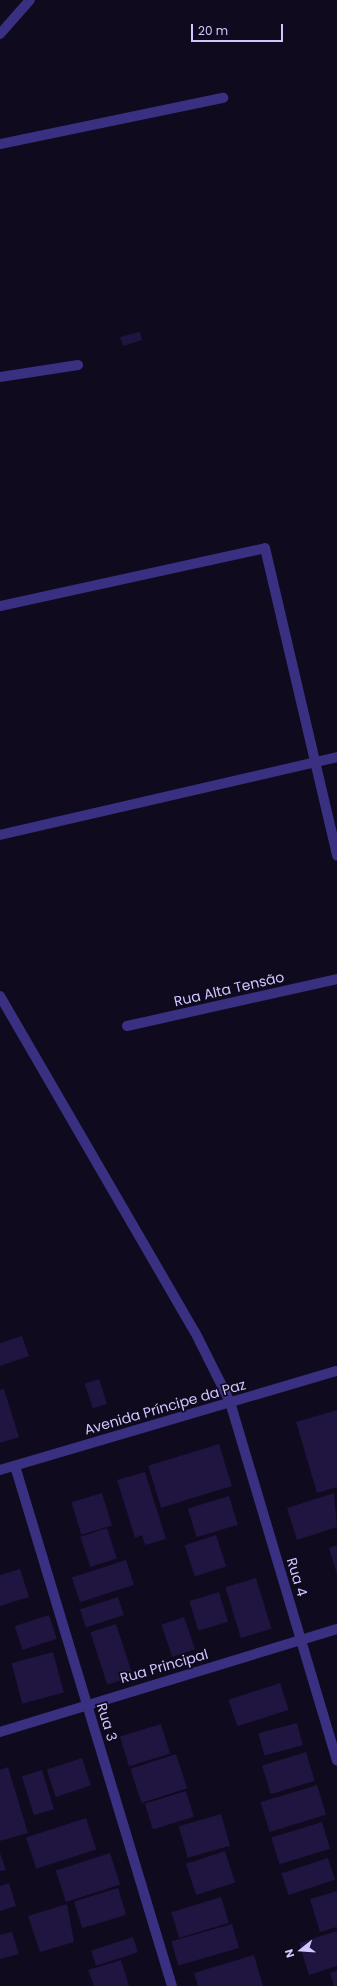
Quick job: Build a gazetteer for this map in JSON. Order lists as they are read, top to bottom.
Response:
{
  "streets": {
    "street": [
      "Rua Alta Tensão",
      "Avenida Príncipe da Paz",
      "Rua 4",
      "Rua Principal",
      "Rua 3"
    ]
  },
  "crossings": [
    ["Avenida Príncipe da Paz", "Rua 4"],
    ["Avenida Príncipe da Paz", "Rua 3"],
    ["Rua 4", "Rua Principal"],
    ["Rua Principal", "Rua 3"]
  ],
  "scale_bar": "20 m",
  "north": "left"
}
